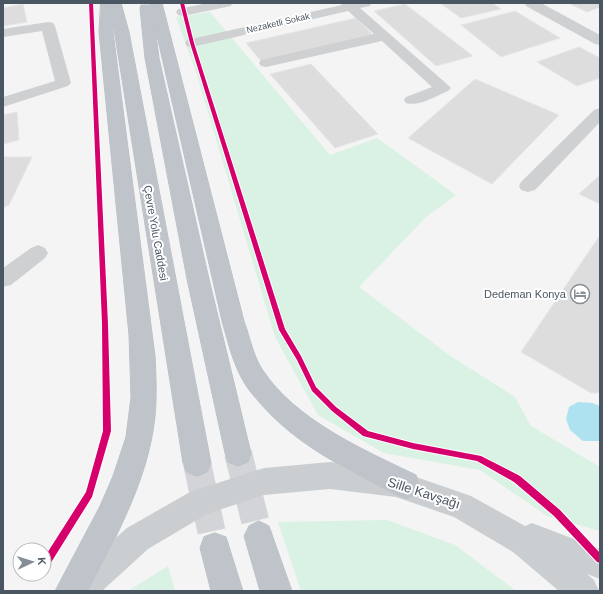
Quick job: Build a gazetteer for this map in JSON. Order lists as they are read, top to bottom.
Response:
{
  "streets": {
    "highway": ["Çevre Yolu Caddesi"],
    "main road": ["Sille Kavşağı"],
    "street": ["Nezaketli Sokak"]
  },
  "places": {
    "hotel": ["Dedeman Konya"]
  },
  "north": "right"
}
